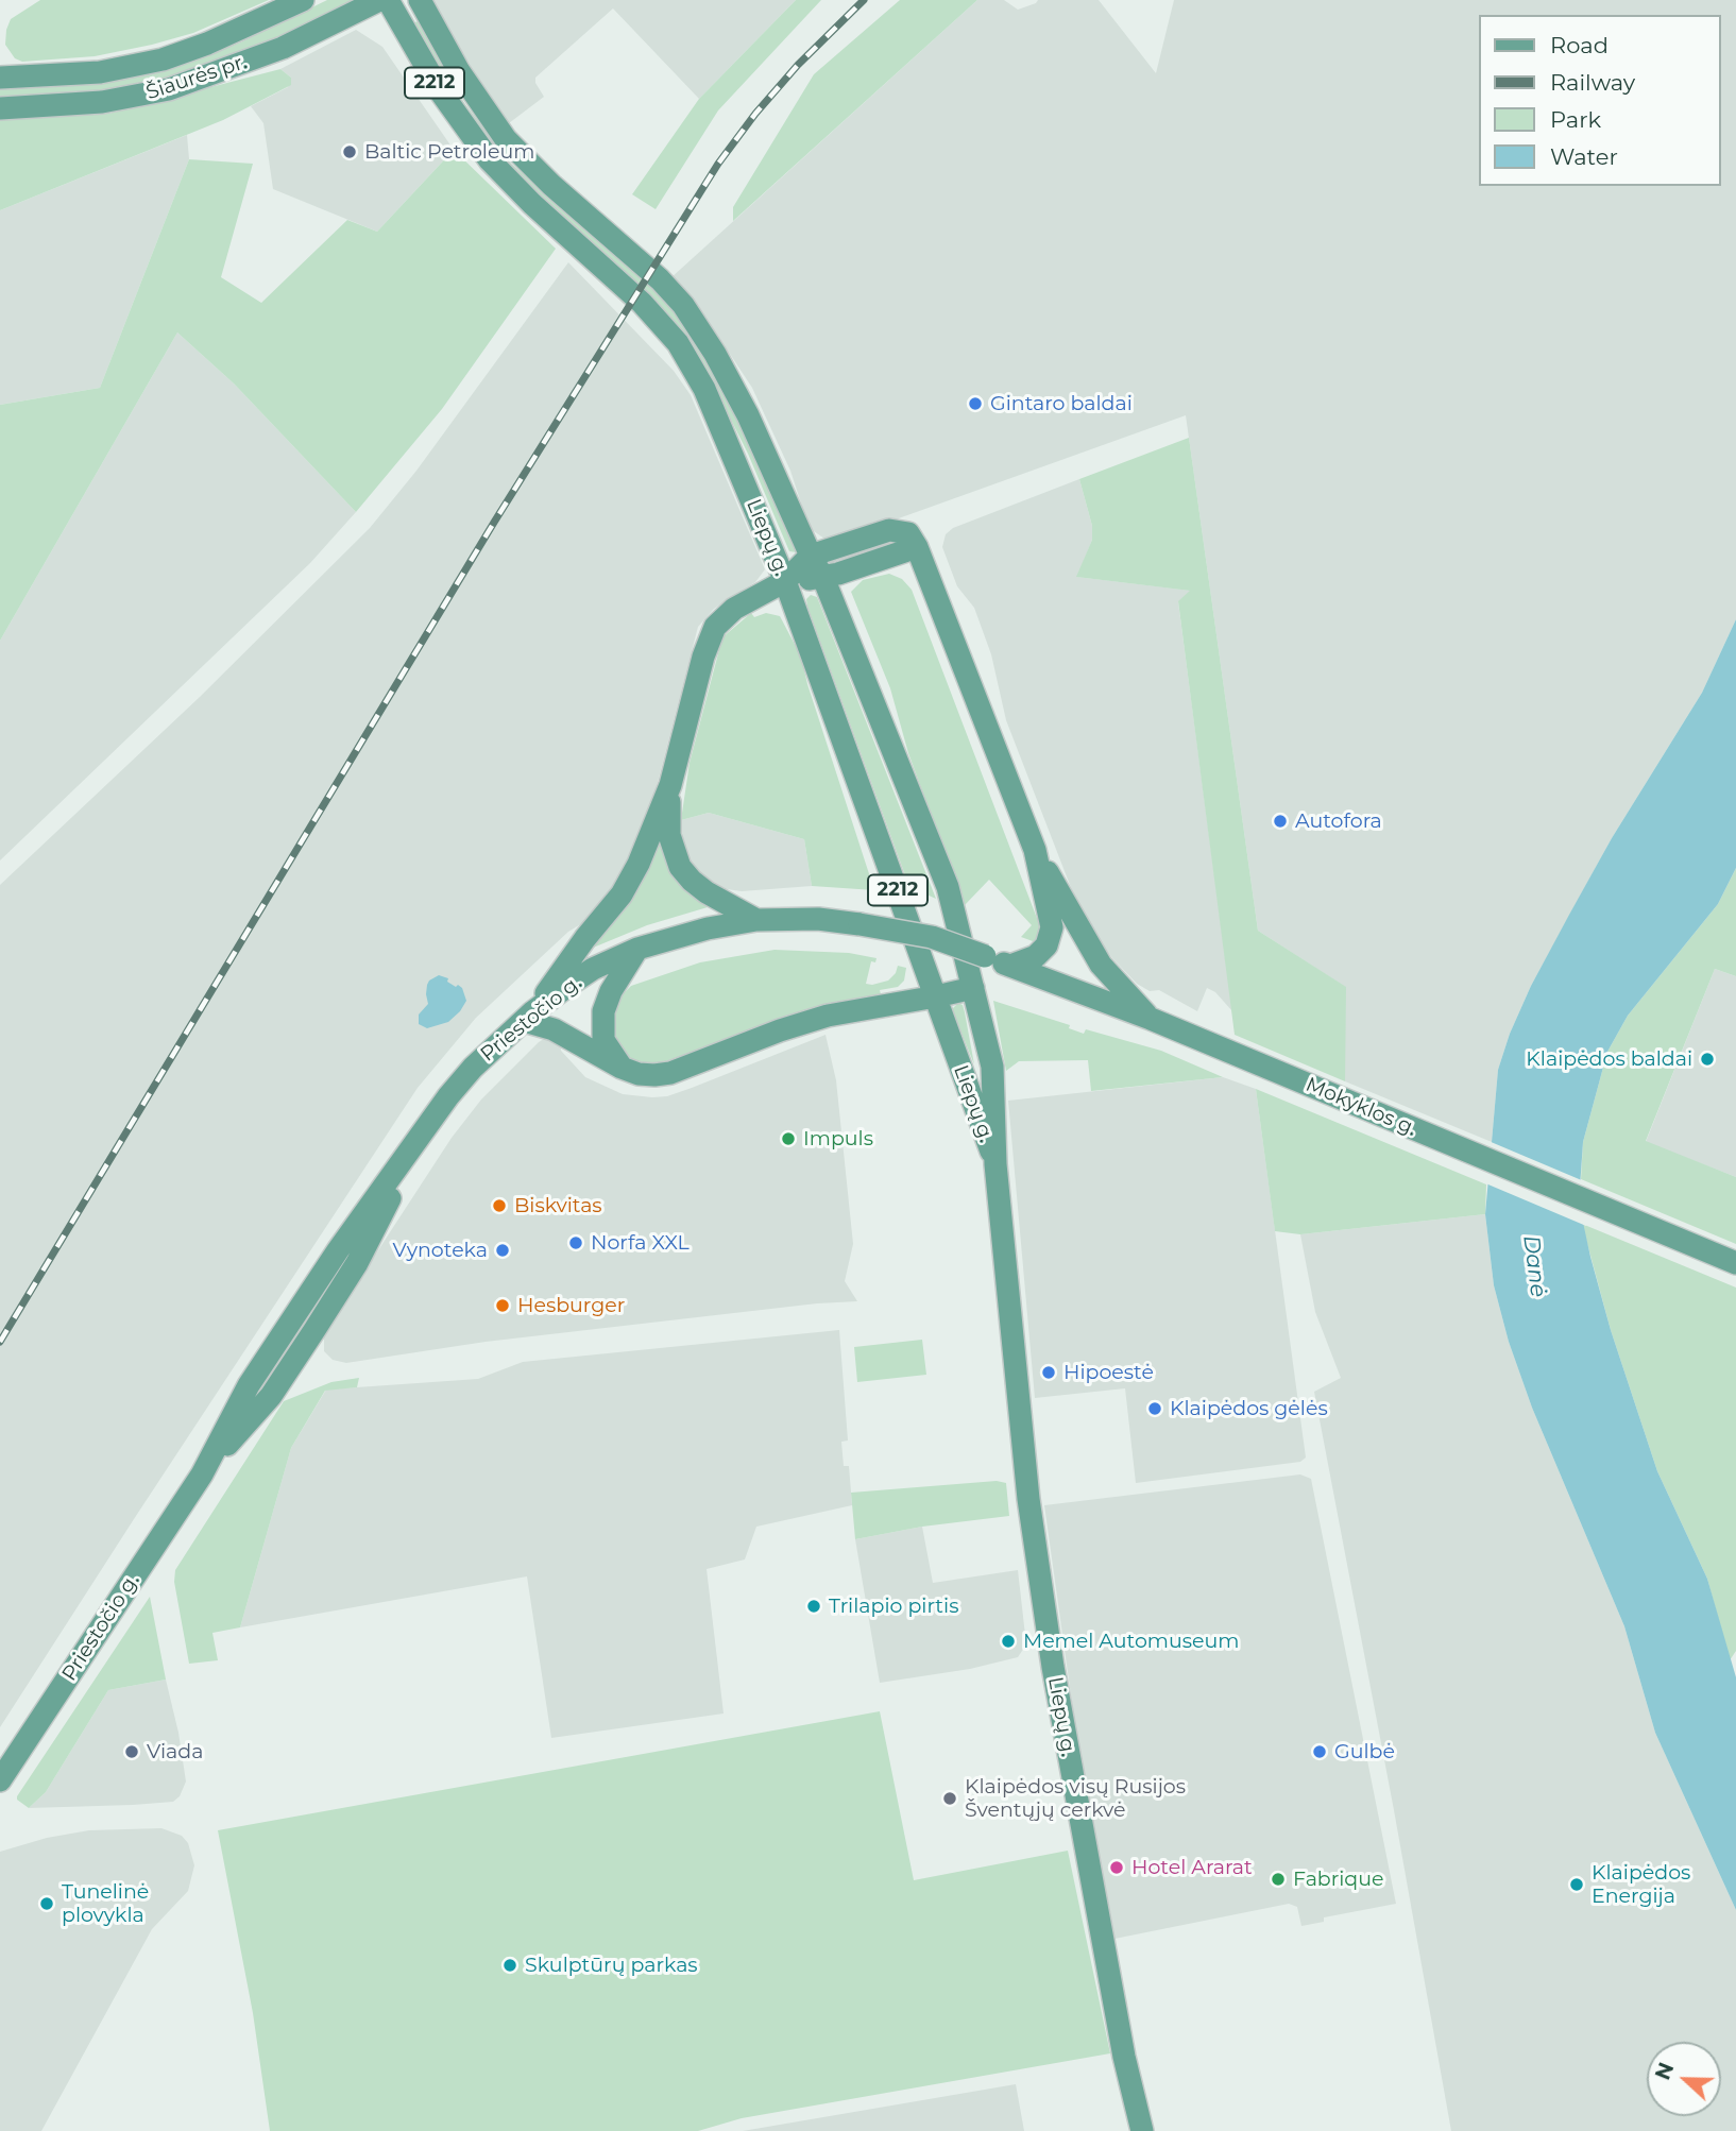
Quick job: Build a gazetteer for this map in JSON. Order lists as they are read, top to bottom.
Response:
{
  "streets": {
    "main road": [
      "Šiaurės pr.",
      "2212",
      "Liepų g.",
      "Priestočio g.",
      "Mokyklos g."
    ]
  },
  "crossings": [
    ["Priestočio g.", "Mokyklos g."]
  ],
  "water": ["Danė"],
  "places": [
    "Baltic Petroleum",
    "Gintaro baldai",
    "Autofora",
    "Klaipėdos baldai",
    "Impuls",
    "Biskvitas",
    "Norfa XXL",
    "Vynoteka",
    "Hesburger",
    "Hipoestė",
    "Klaipėdos gėlės",
    "Trilapio pirtis",
    "Memel Automuseum",
    "Viada",
    "Gulbė",
    "Klaipėdos visų Rusijos Šventųjų cerkvė",
    "Hotel Ararat",
    "Fabrique",
    "Klaipėdos Energija",
    "Tunelinė plovykla",
    "Skulptūrų parkas"
  ],
  "legend": [
    "Road",
    "Railway",
    "Park",
    "Water"
  ],
  "north": "left"
}
